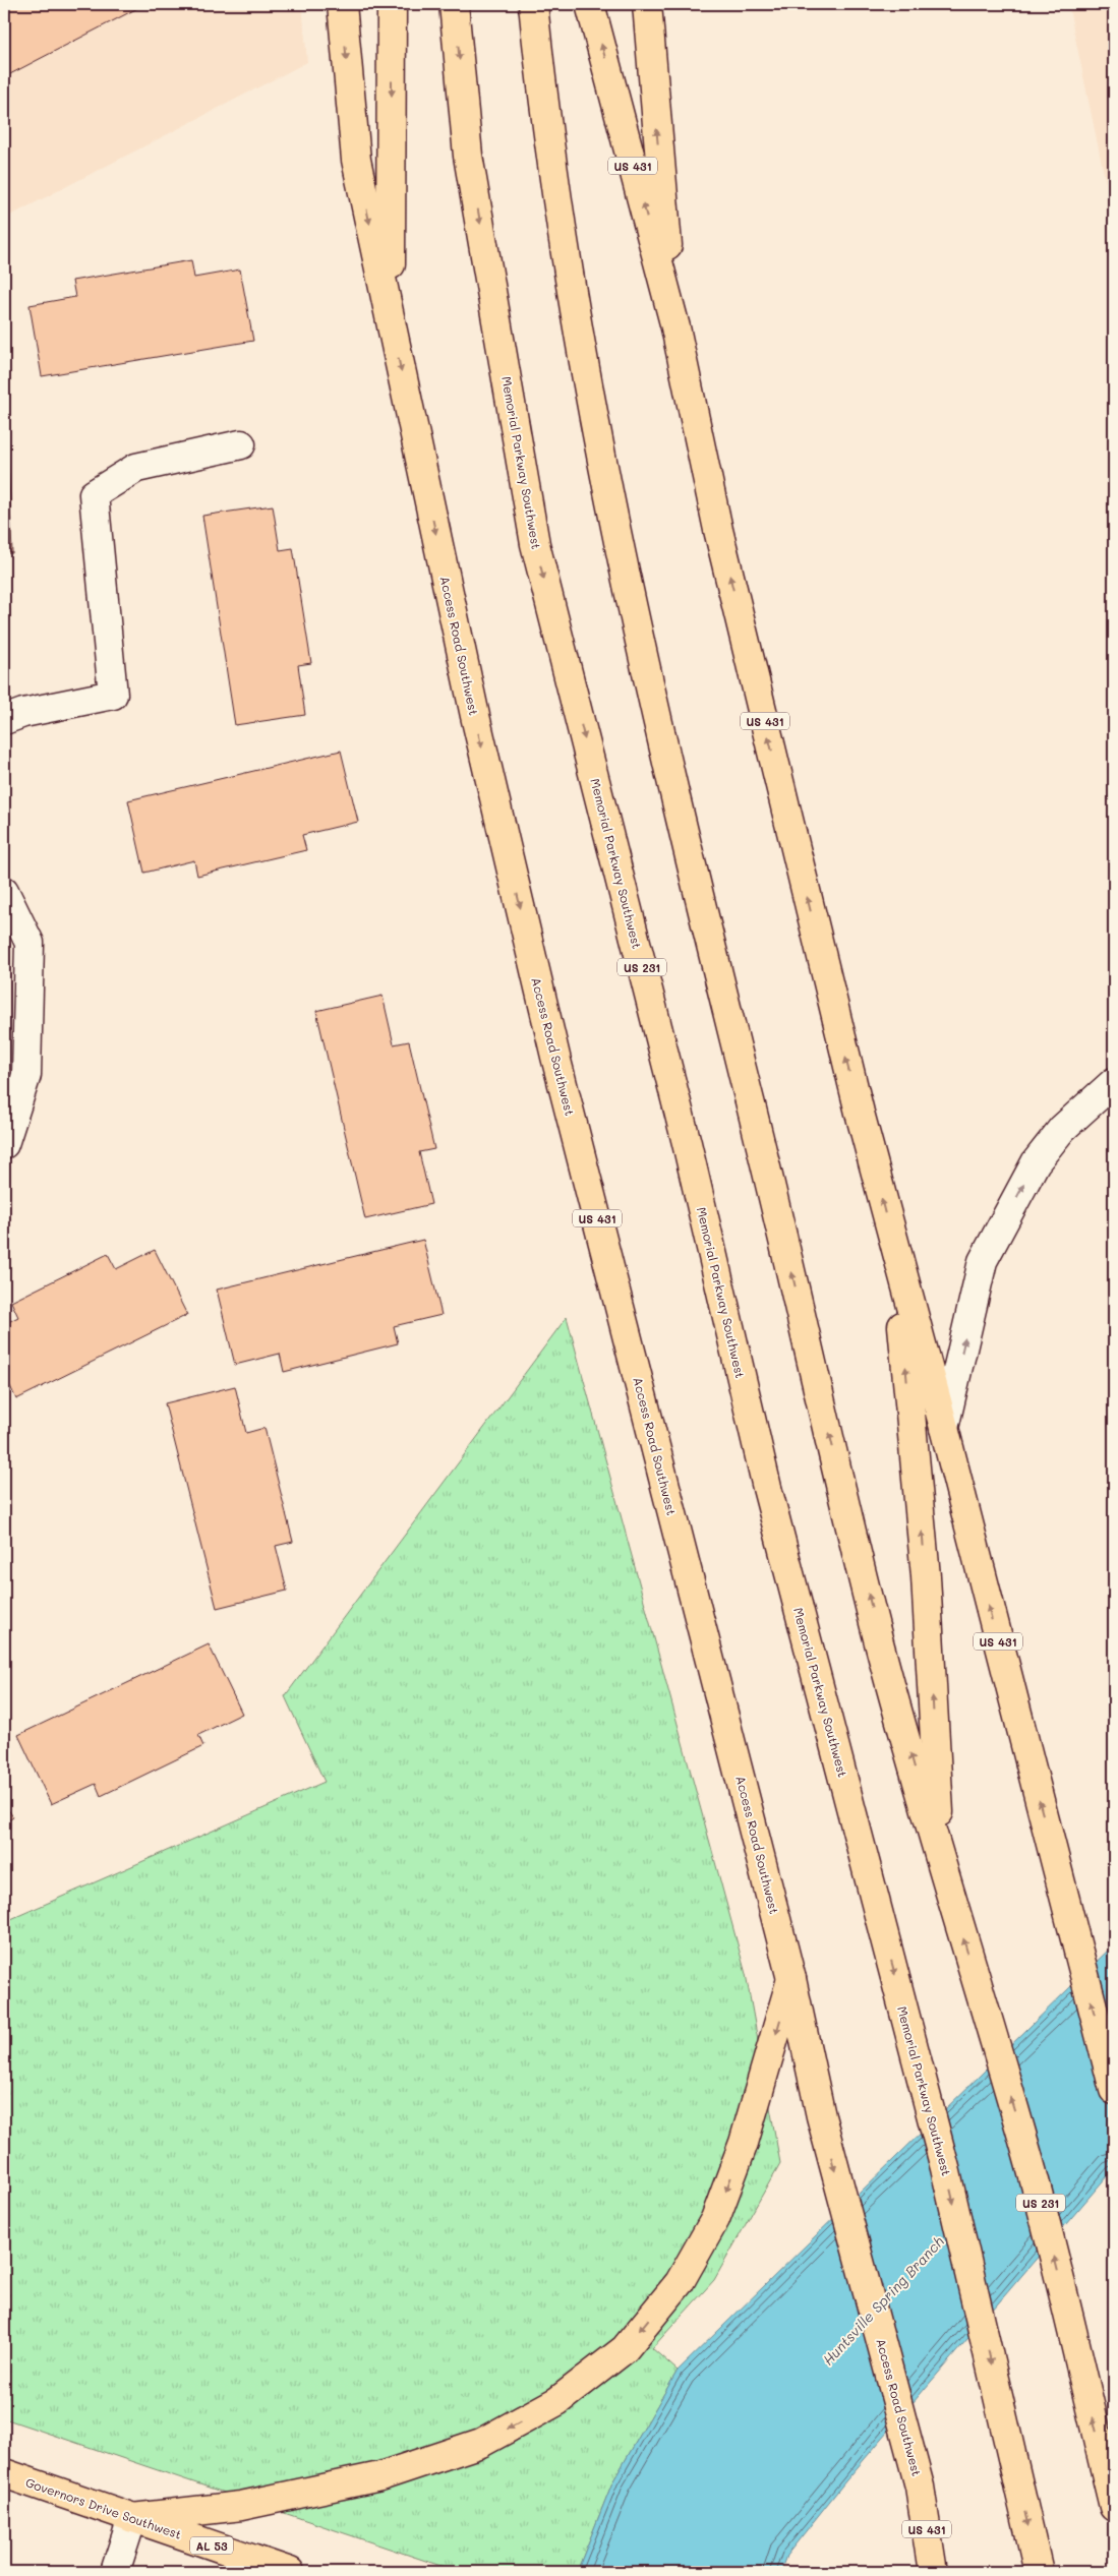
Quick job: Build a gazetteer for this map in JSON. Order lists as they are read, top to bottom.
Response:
{
  "streets": {
    "main road": [
      "US 431",
      "Memorial Parkway Southwest",
      "Access Road Southwest",
      "US 231",
      "Governors Drive Southwest",
      "AL 53"
    ]
  },
  "crossings": [
    ["US 431", "Access Road Southwest"]
  ],
  "water": ["Huntsville Spring Branch"]
}
